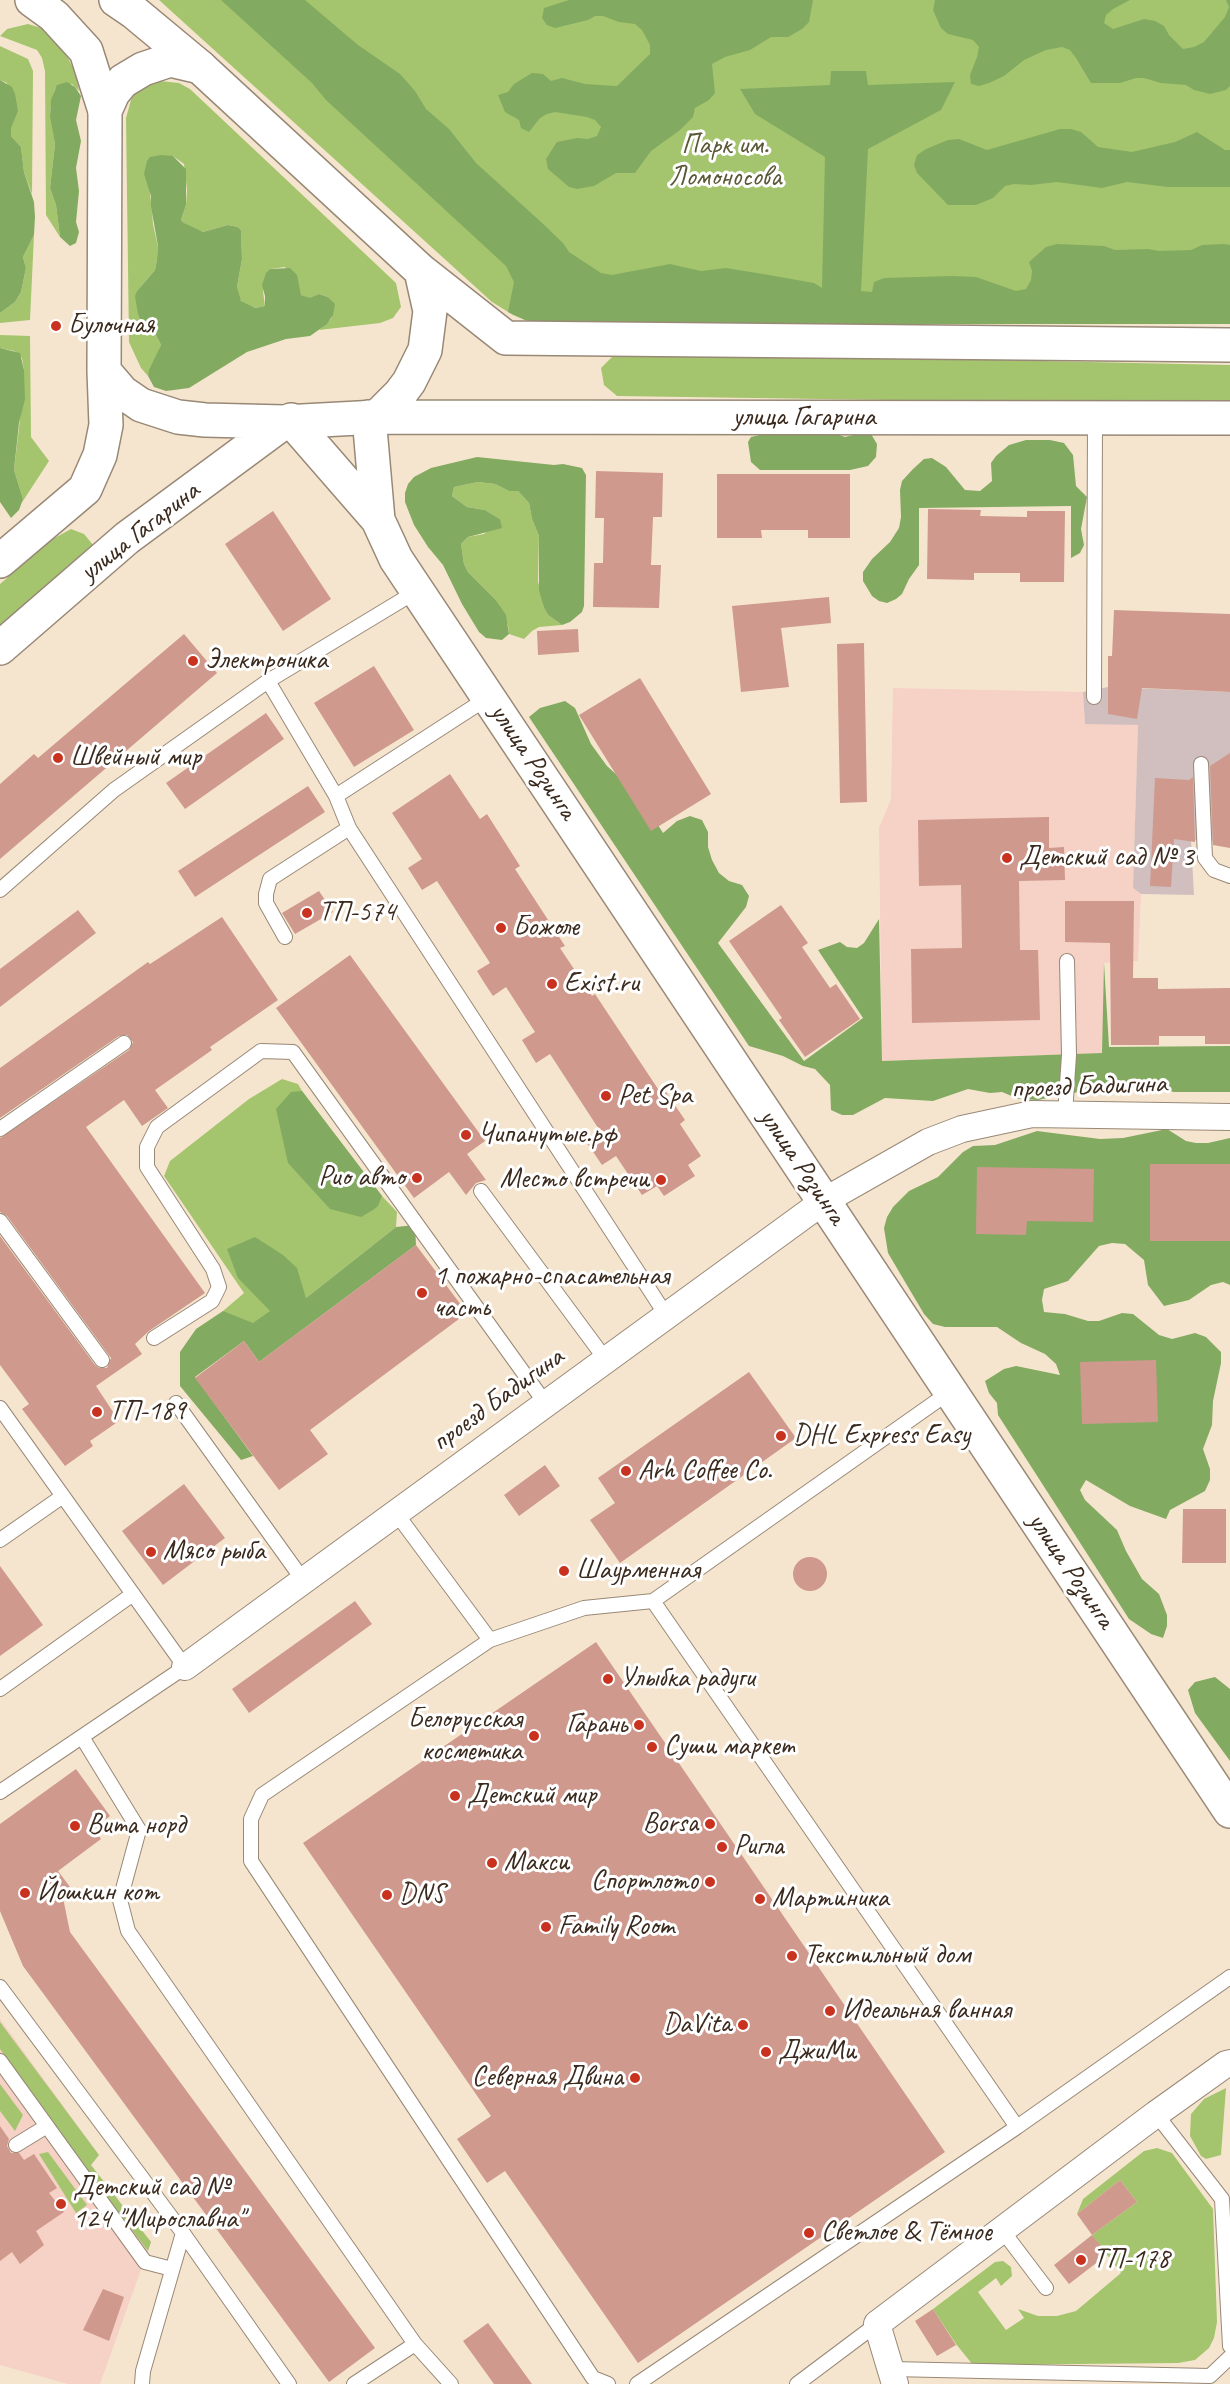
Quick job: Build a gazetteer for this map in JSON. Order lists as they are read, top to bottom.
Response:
{
  "streets": {
    "main road": ["улица Гагарина", "улица Розинга"],
    "street": ["проезд Бадигина"]
  },
  "crossings": [
    ["улица Розинга", "проезд Бадигина"]
  ],
  "parks": ["Парк им. Ломоносова"],
  "places": [
    "Булочная",
    "Электроника",
    "Швейный мир",
    "Детский сад № 3",
    "ТП-574",
    "Божоле",
    "Exist.ru",
    "Pet Spa",
    "Чипанутые.рф",
    "Рио авто",
    "Место встречи",
    "1 пожарно-спасательная часть",
    "ТП-189",
    "DHL Express Easy",
    "Arh Coffee Co.",
    "Мясо рыба",
    "Шаурменная",
    "Улыбка радуги",
    "Гарань",
    "Белорусская косметика",
    "Суши маркет",
    "Детский мир",
    "Borsa",
    "Вита норд",
    "Ригла",
    "Макси",
    "Спортлото",
    "Йошкин кот",
    "DNS",
    "Мартиника",
    "Family Room",
    "Текстильный дом",
    "Идеальная ванная",
    "DaVita",
    "ДжиМи",
    "Северная Двина",
    "Детский сад № 124 \"Мирославна\"",
    "Светлое & Тёмное",
    "ТП-178"
  ]
}
